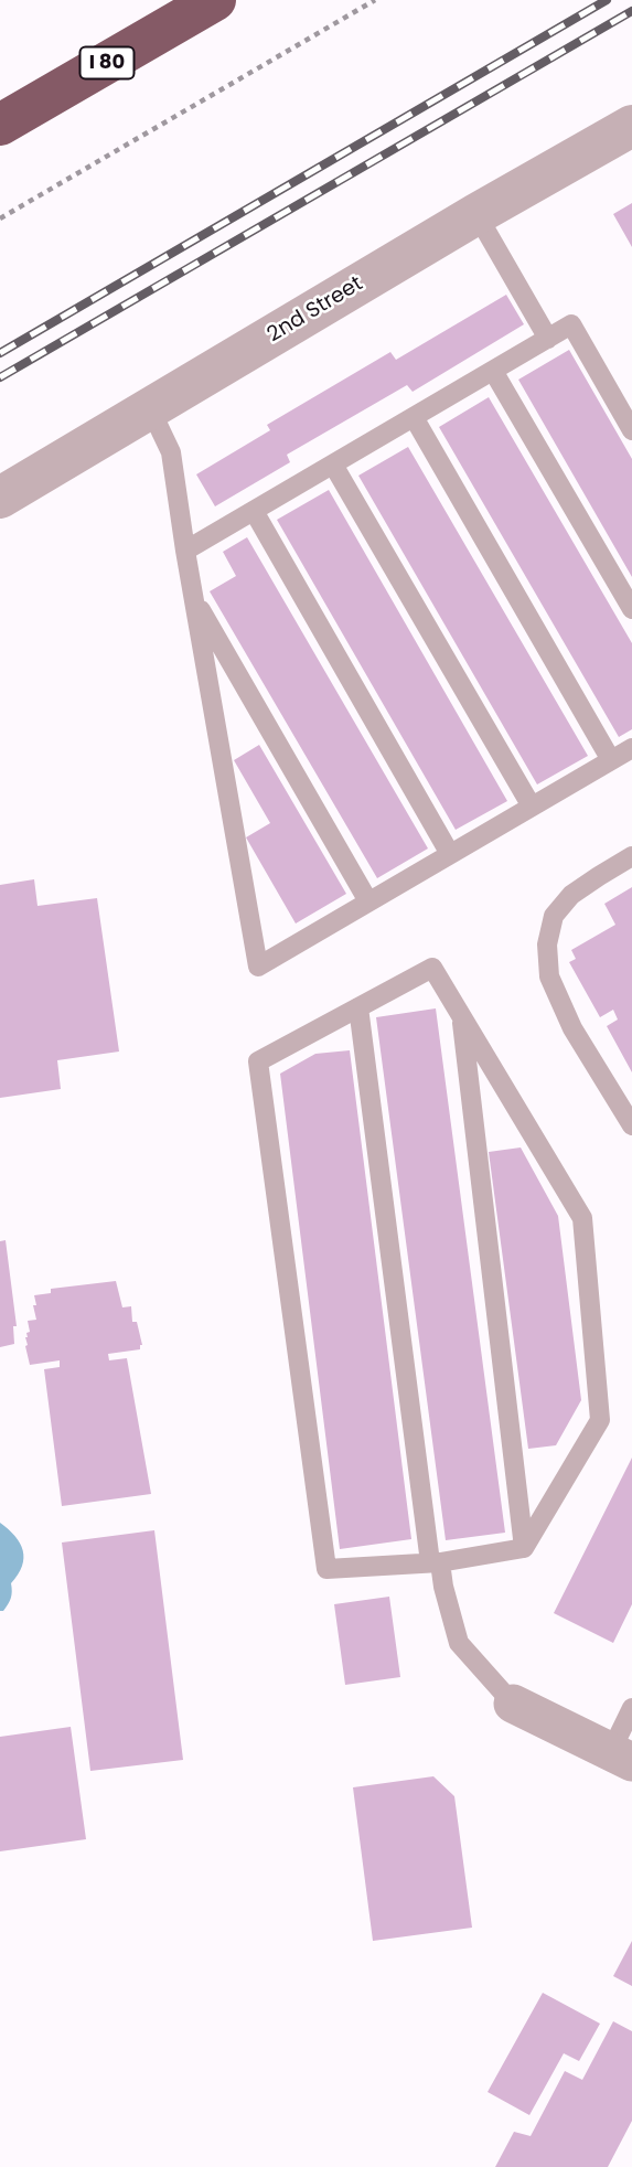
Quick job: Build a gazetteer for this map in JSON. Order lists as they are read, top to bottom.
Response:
{
  "streets": {
    "highway": ["I 80"],
    "street": ["2nd Street"]
  }
}
